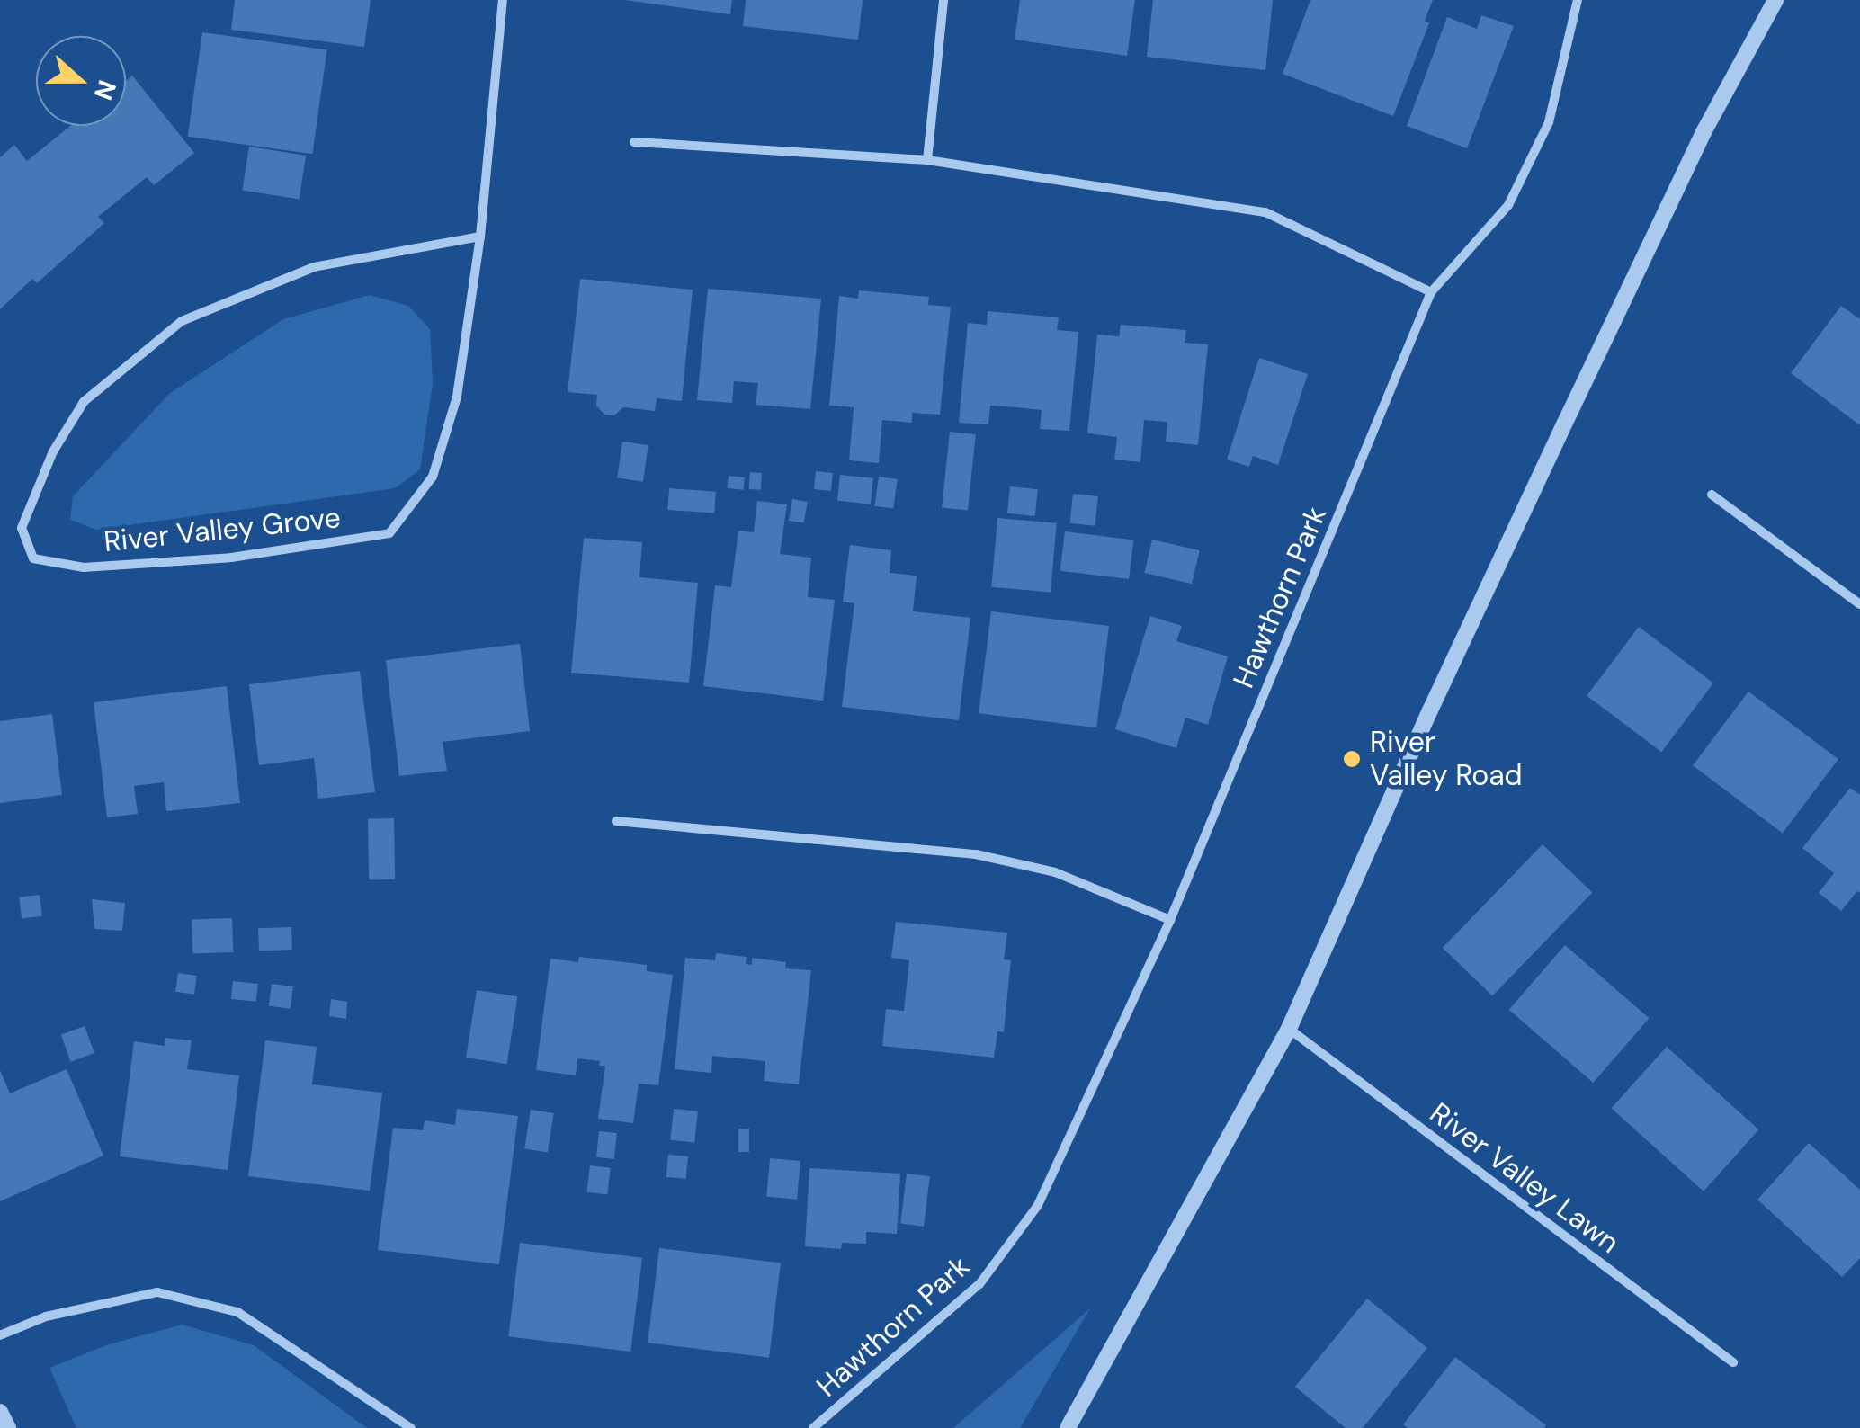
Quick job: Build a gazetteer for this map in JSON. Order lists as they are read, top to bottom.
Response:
{
  "streets": {
    "street": ["River Valley Grove", "Hawthorn Park", "River Valley Lawn"]
  },
  "places": ["River Valley Road"],
  "north": "right"
}
